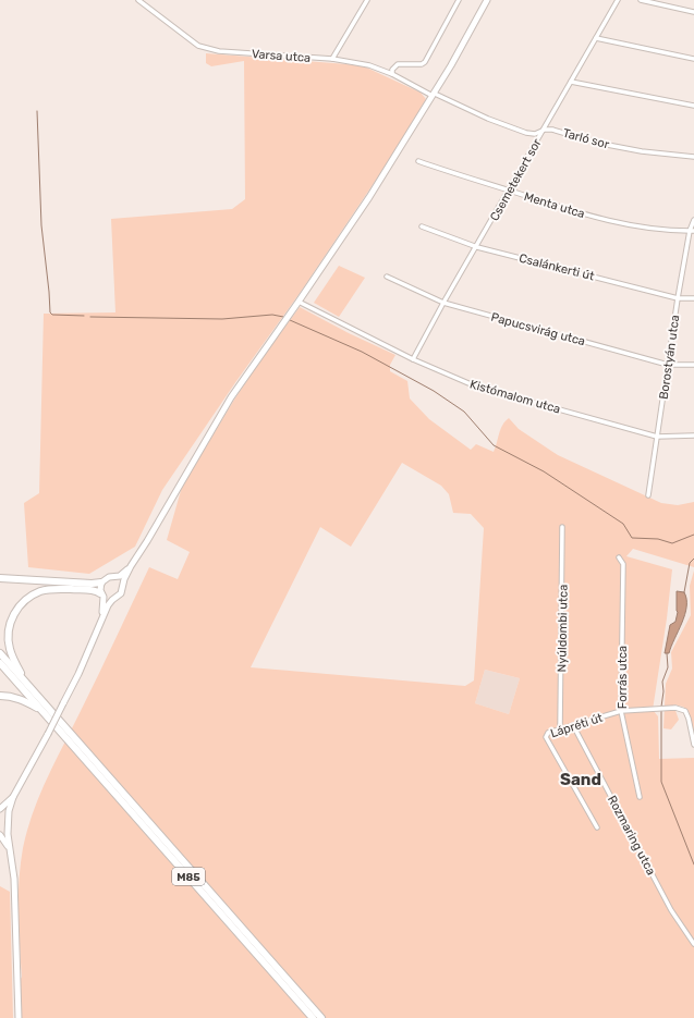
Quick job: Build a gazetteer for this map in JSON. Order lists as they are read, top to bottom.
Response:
{
  "streets": {
    "highway": ["M85"],
    "street": [
      "Varsa utca",
      "Tarló sor",
      "Csemetekert sor",
      "Menta utca",
      "Csalánkerti út",
      "Papucsvirág utca",
      "Borostyán utca",
      "Kistómalom utca",
      "Nyúldombi utca",
      "Forrás utca",
      "Lápréti út",
      "Rozmaring utca"
    ]
  },
  "crossings": [
    ["Varsa utca", "Tarló sor"],
    ["Tarló sor", "Csemetekert sor"],
    ["Csemetekert sor", "Menta utca"],
    ["Csemetekert sor", "Csalánkerti út"],
    ["Csemetekert sor", "Papucsvirág utca"],
    ["Csemetekert sor", "Kistómalom utca"],
    ["Menta utca", "Borostyán utca"],
    ["Csalánkerti út", "Borostyán utca"],
    ["Papucsvirág utca", "Borostyán utca"],
    ["Borostyán utca", "Kistómalom utca"],
    ["Nyúldombi utca", "Lápréti út"],
    ["Forrás utca", "Lápréti út"],
    ["Lápréti út", "Rozmaring utca"]
  ],
  "districts": ["Sand"]
}
